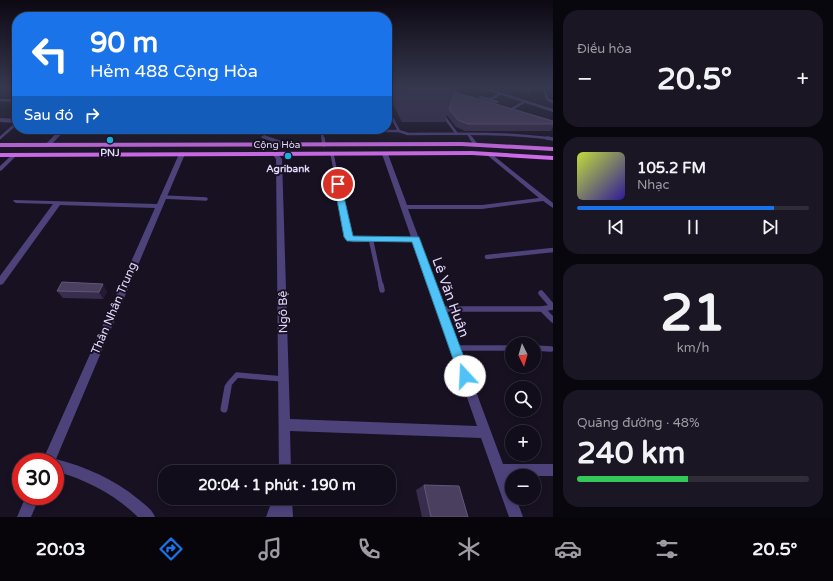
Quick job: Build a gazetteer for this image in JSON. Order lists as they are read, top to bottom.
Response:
{
  "streets": {
    "main road": ["Cộng Hòa"],
    "street": ["Lê Văn Huân", "Thân Nhân Trung", "Ngô Bệ"]
  },
  "crossings": [
    ["Cộng Hòa", "Lê Văn Huân"],
    ["Cộng Hòa", "Thân Nhân Trung"],
    ["Cộng Hòa", "Ngô Bệ"]
  ],
  "places": ["PNJ", "Agribank"],
  "north": "bottom",
  "page": {
    "tile": [
      "Điều hòa",
      ["21", "km/h"],
      ["Quãng đường · 48%", "240 km"]
    ],
    "turn": ["90 m", "Hẻm 488 Cộng Hòa"],
    "heat": ["−", "20.5°", "+"],
    "then": "Sau đó",
    "song": ["105.2 FM", "Nhạc"],
    "map_buttons": ["+", "−"],
    "limit": "30",
    "trip": "20:04 · 1 phút · 190 m",
    "tabs": ["20:03", "20.5°"]
  }
}
